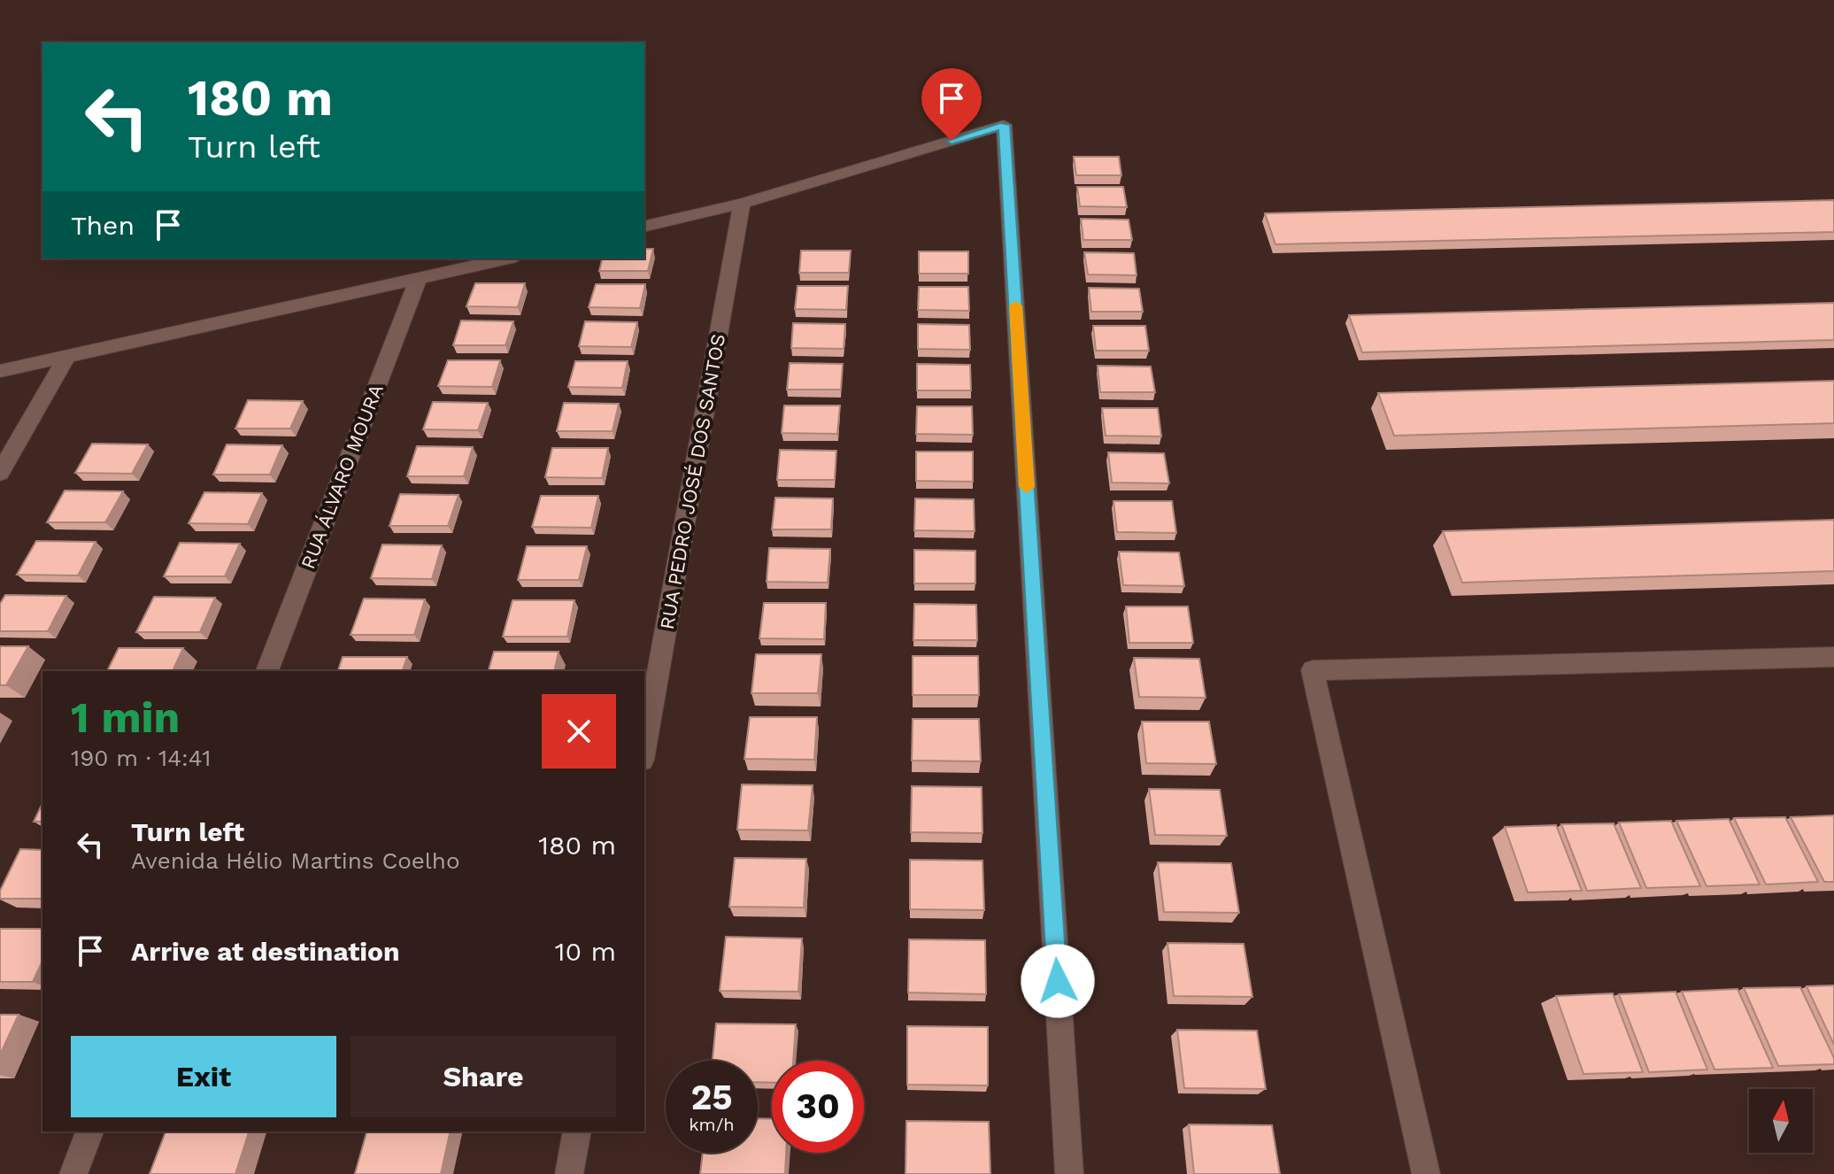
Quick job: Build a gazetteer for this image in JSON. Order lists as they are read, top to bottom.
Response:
{
  "streets": {
    "street": ["RUA ÁLVARO MOURA", "RUA PEDRO JOSÉ DOS SANTOS"]
  },
  "north": "top",
  "page": {
    "turn": ["180 m", "Turn left"],
    "then": "Then",
    "heading": ["1 min", "190 m · 14:41"],
    "list": [
      {
        "name": "Turn left",
        "note": "Avenida Hélio Martins Coelho",
        "value": "180 m"
      },
      {
        "name": "Arrive at destination",
        "value": "10 m"
      }
    ],
    "buttons": ["Exit", "Share"],
    "speed": "25 km/h",
    "limit": "30"
  }
}
